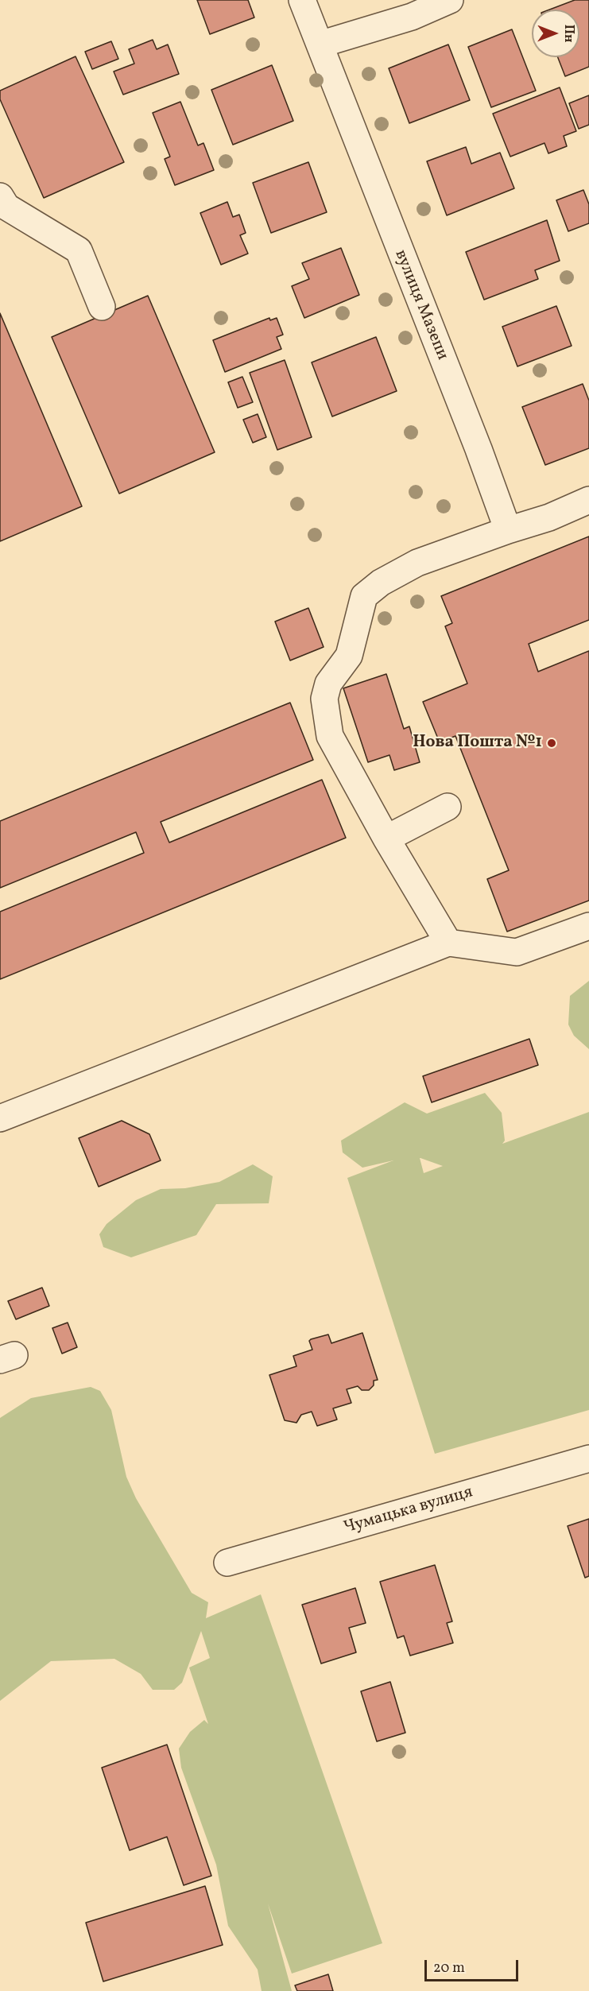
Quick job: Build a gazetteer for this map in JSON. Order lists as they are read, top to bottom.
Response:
{
  "streets": {
    "street": ["вулиця Мазепи", "Чумацька вулиця"]
  },
  "places": ["Нова Пошта №1"],
  "scale_bar": "20 m",
  "north": "right"
}
